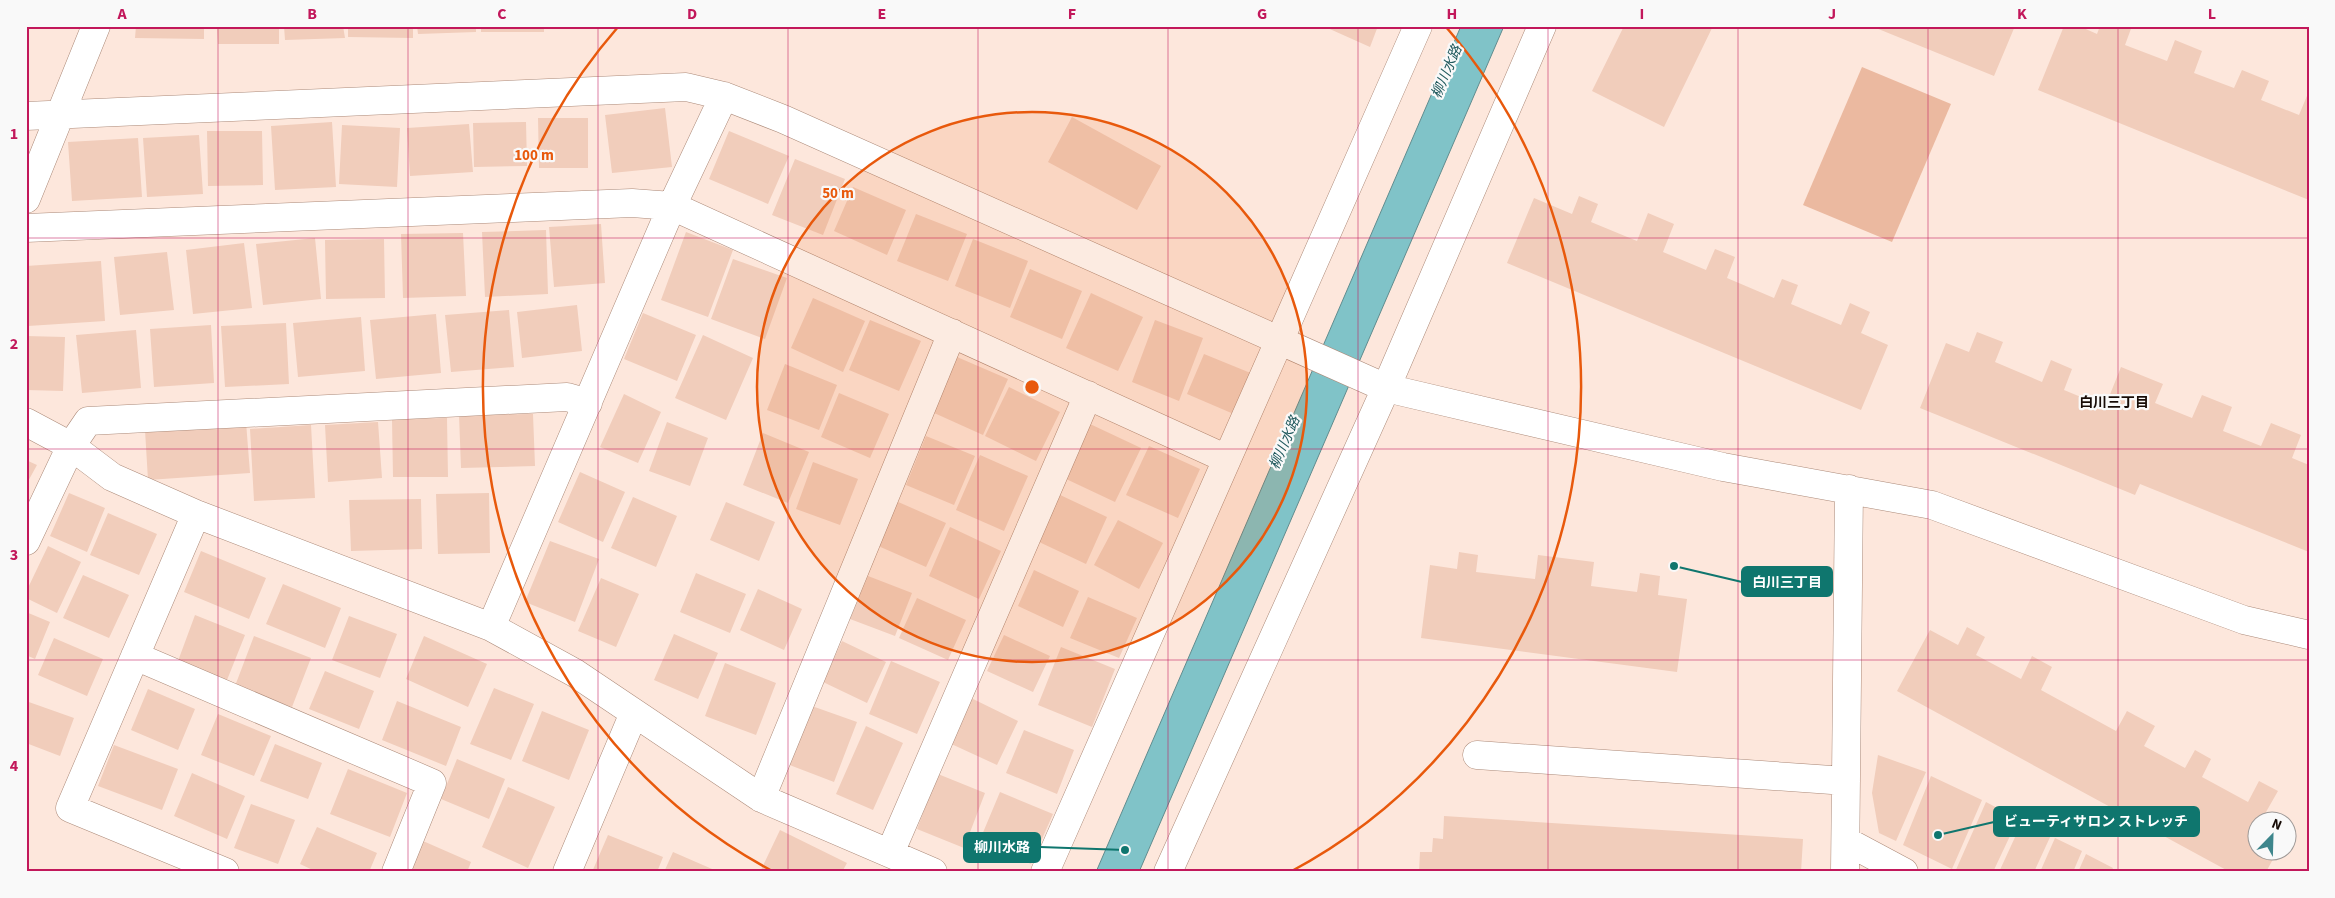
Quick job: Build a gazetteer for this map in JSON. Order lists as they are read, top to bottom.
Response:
{
  "districts": ["白川三丁目"],
  "water": ["柳川水路"],
  "places": ["白川三丁目", "ビューティサロン ストレッチ", "柳川水路"],
  "north": "top right",
  "grid": {
    "columns": [
      "A",
      "B",
      "C",
      "D",
      "E",
      "F",
      "G",
      "H",
      "I",
      "J",
      "K",
      "L"
    ],
    "rows": [
      "1",
      "2",
      "3",
      "4"
    ]
  },
  "rings": ["100 m", "50 m"]
}
